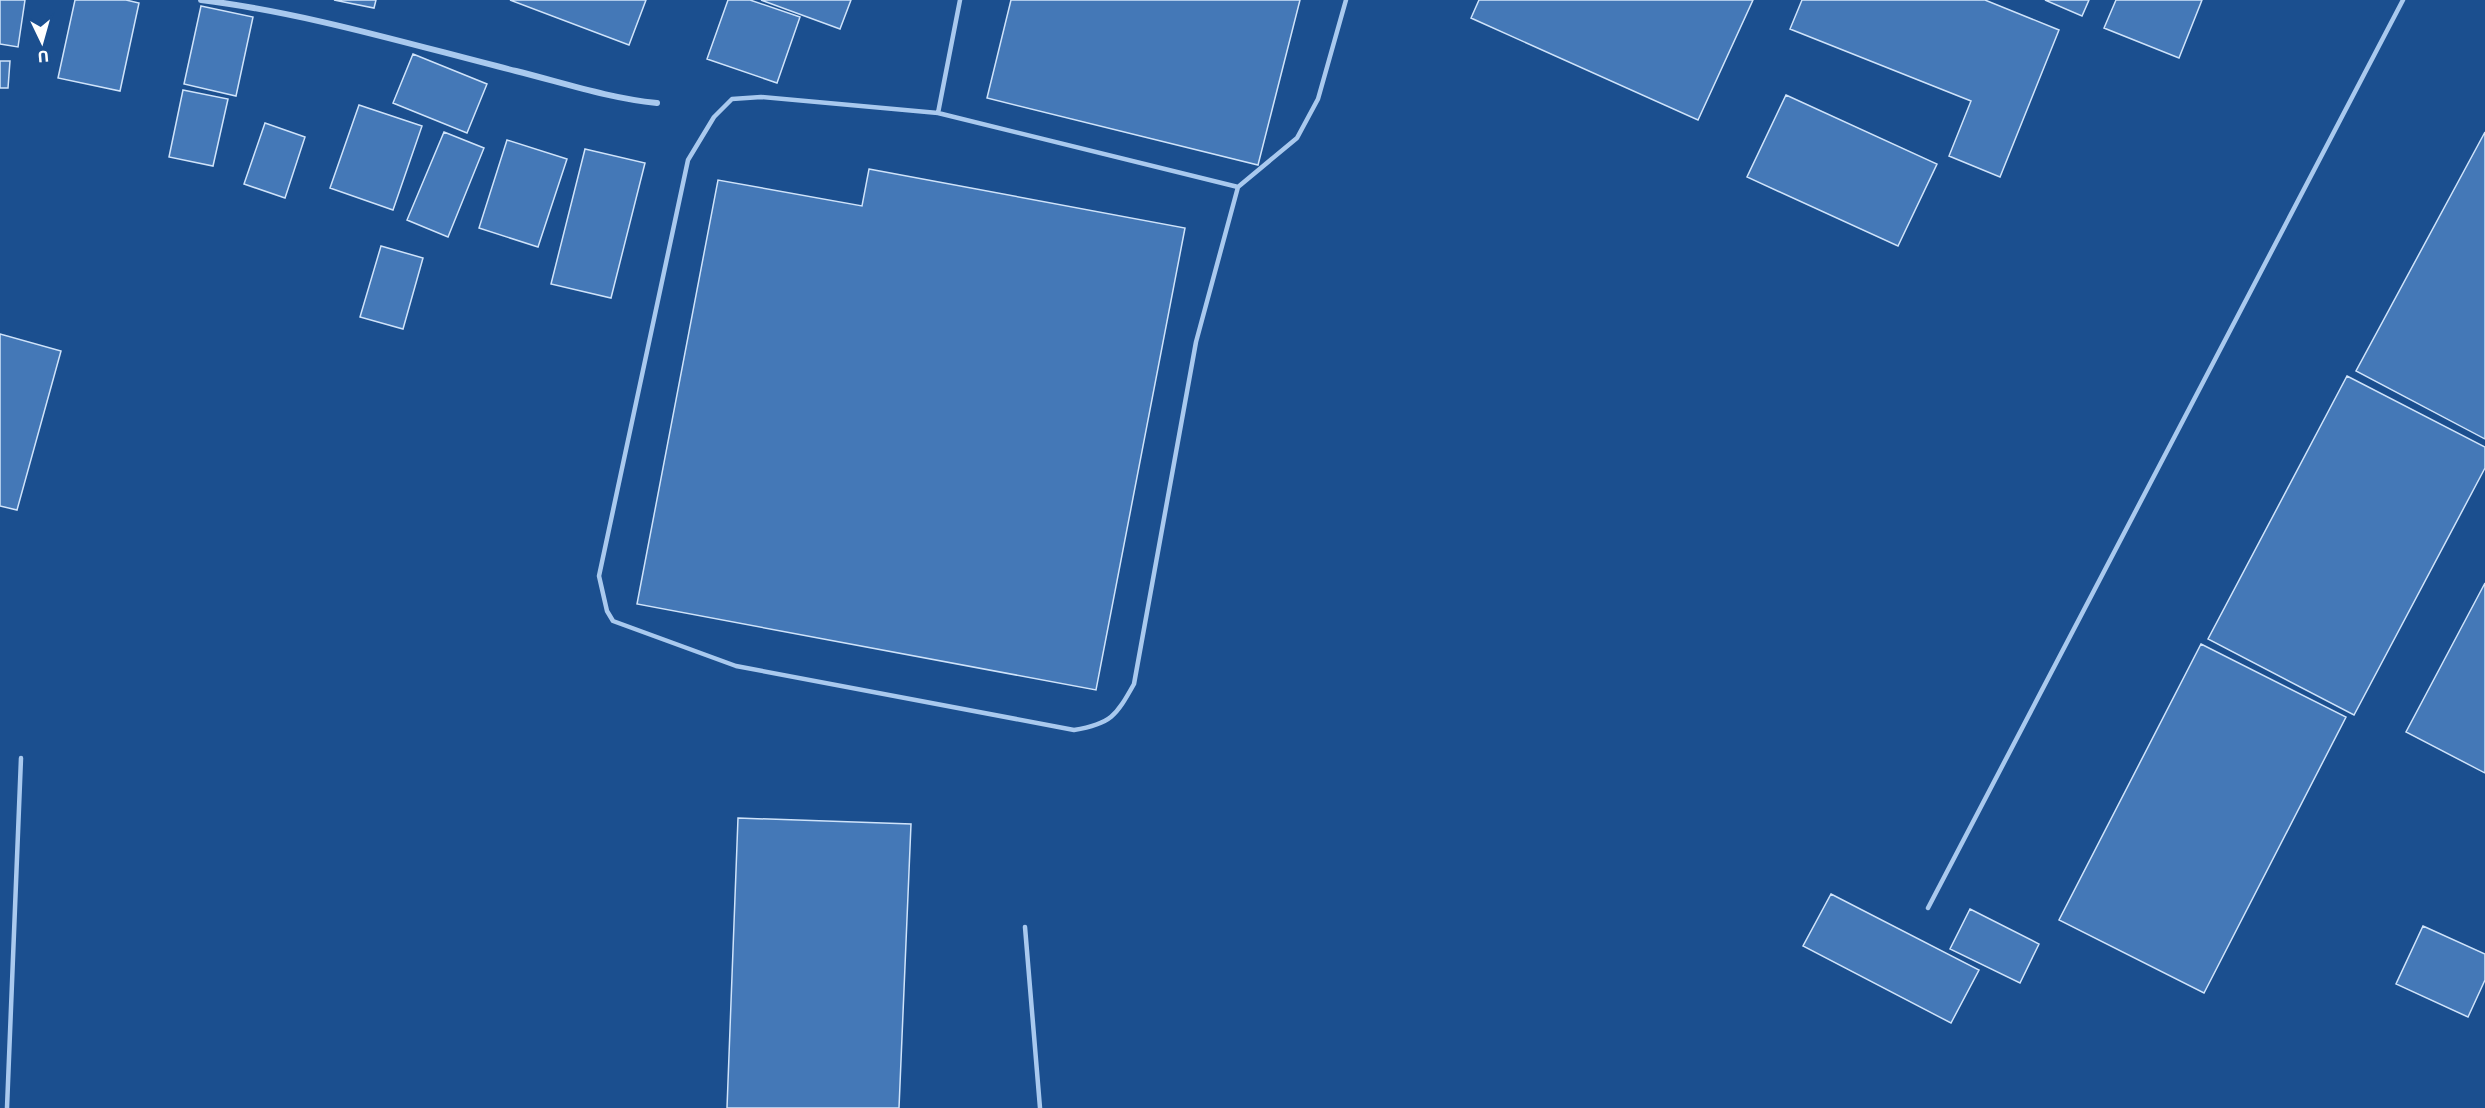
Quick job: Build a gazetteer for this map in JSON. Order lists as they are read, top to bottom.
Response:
{
  "north": "bottom"
}
